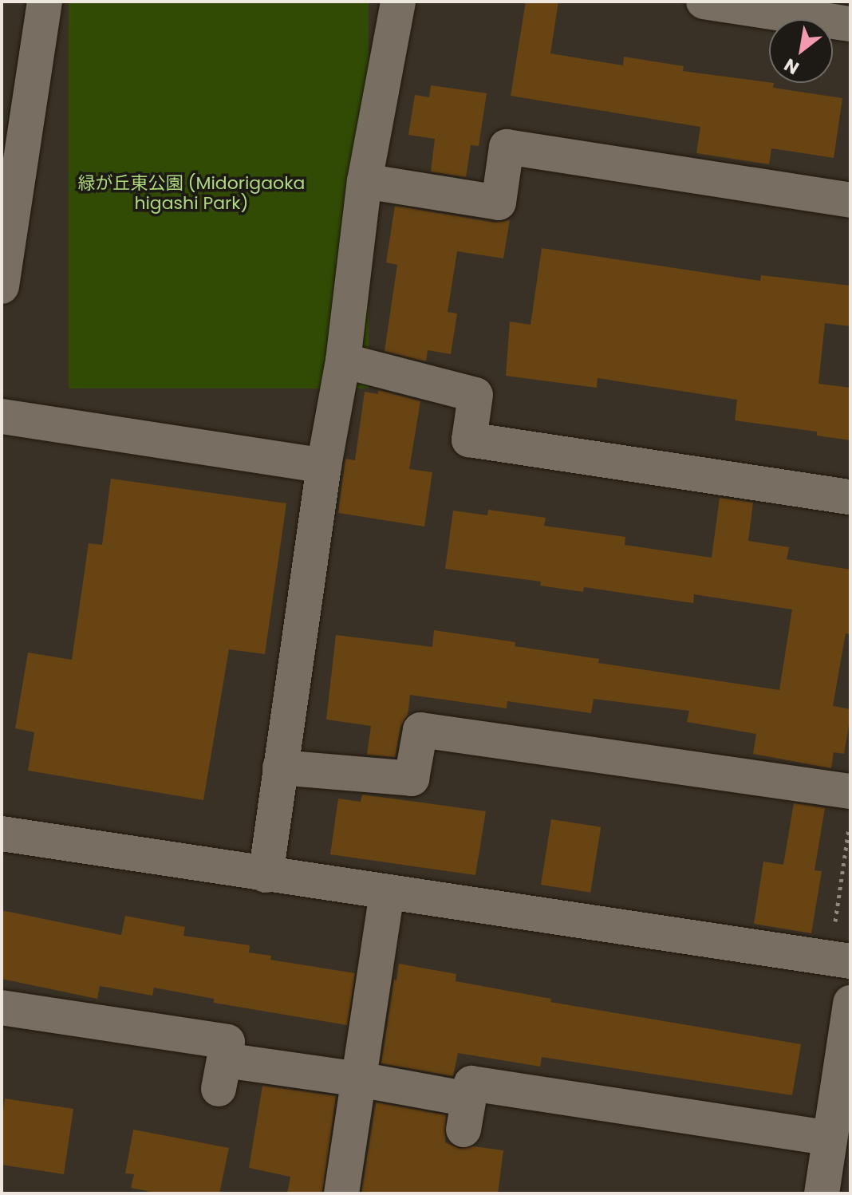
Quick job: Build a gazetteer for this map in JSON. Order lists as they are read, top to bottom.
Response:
{
  "parks": ["緑が丘東公園 (Midorigaoka higashi Park)"],
  "north": "bottom left"
}
